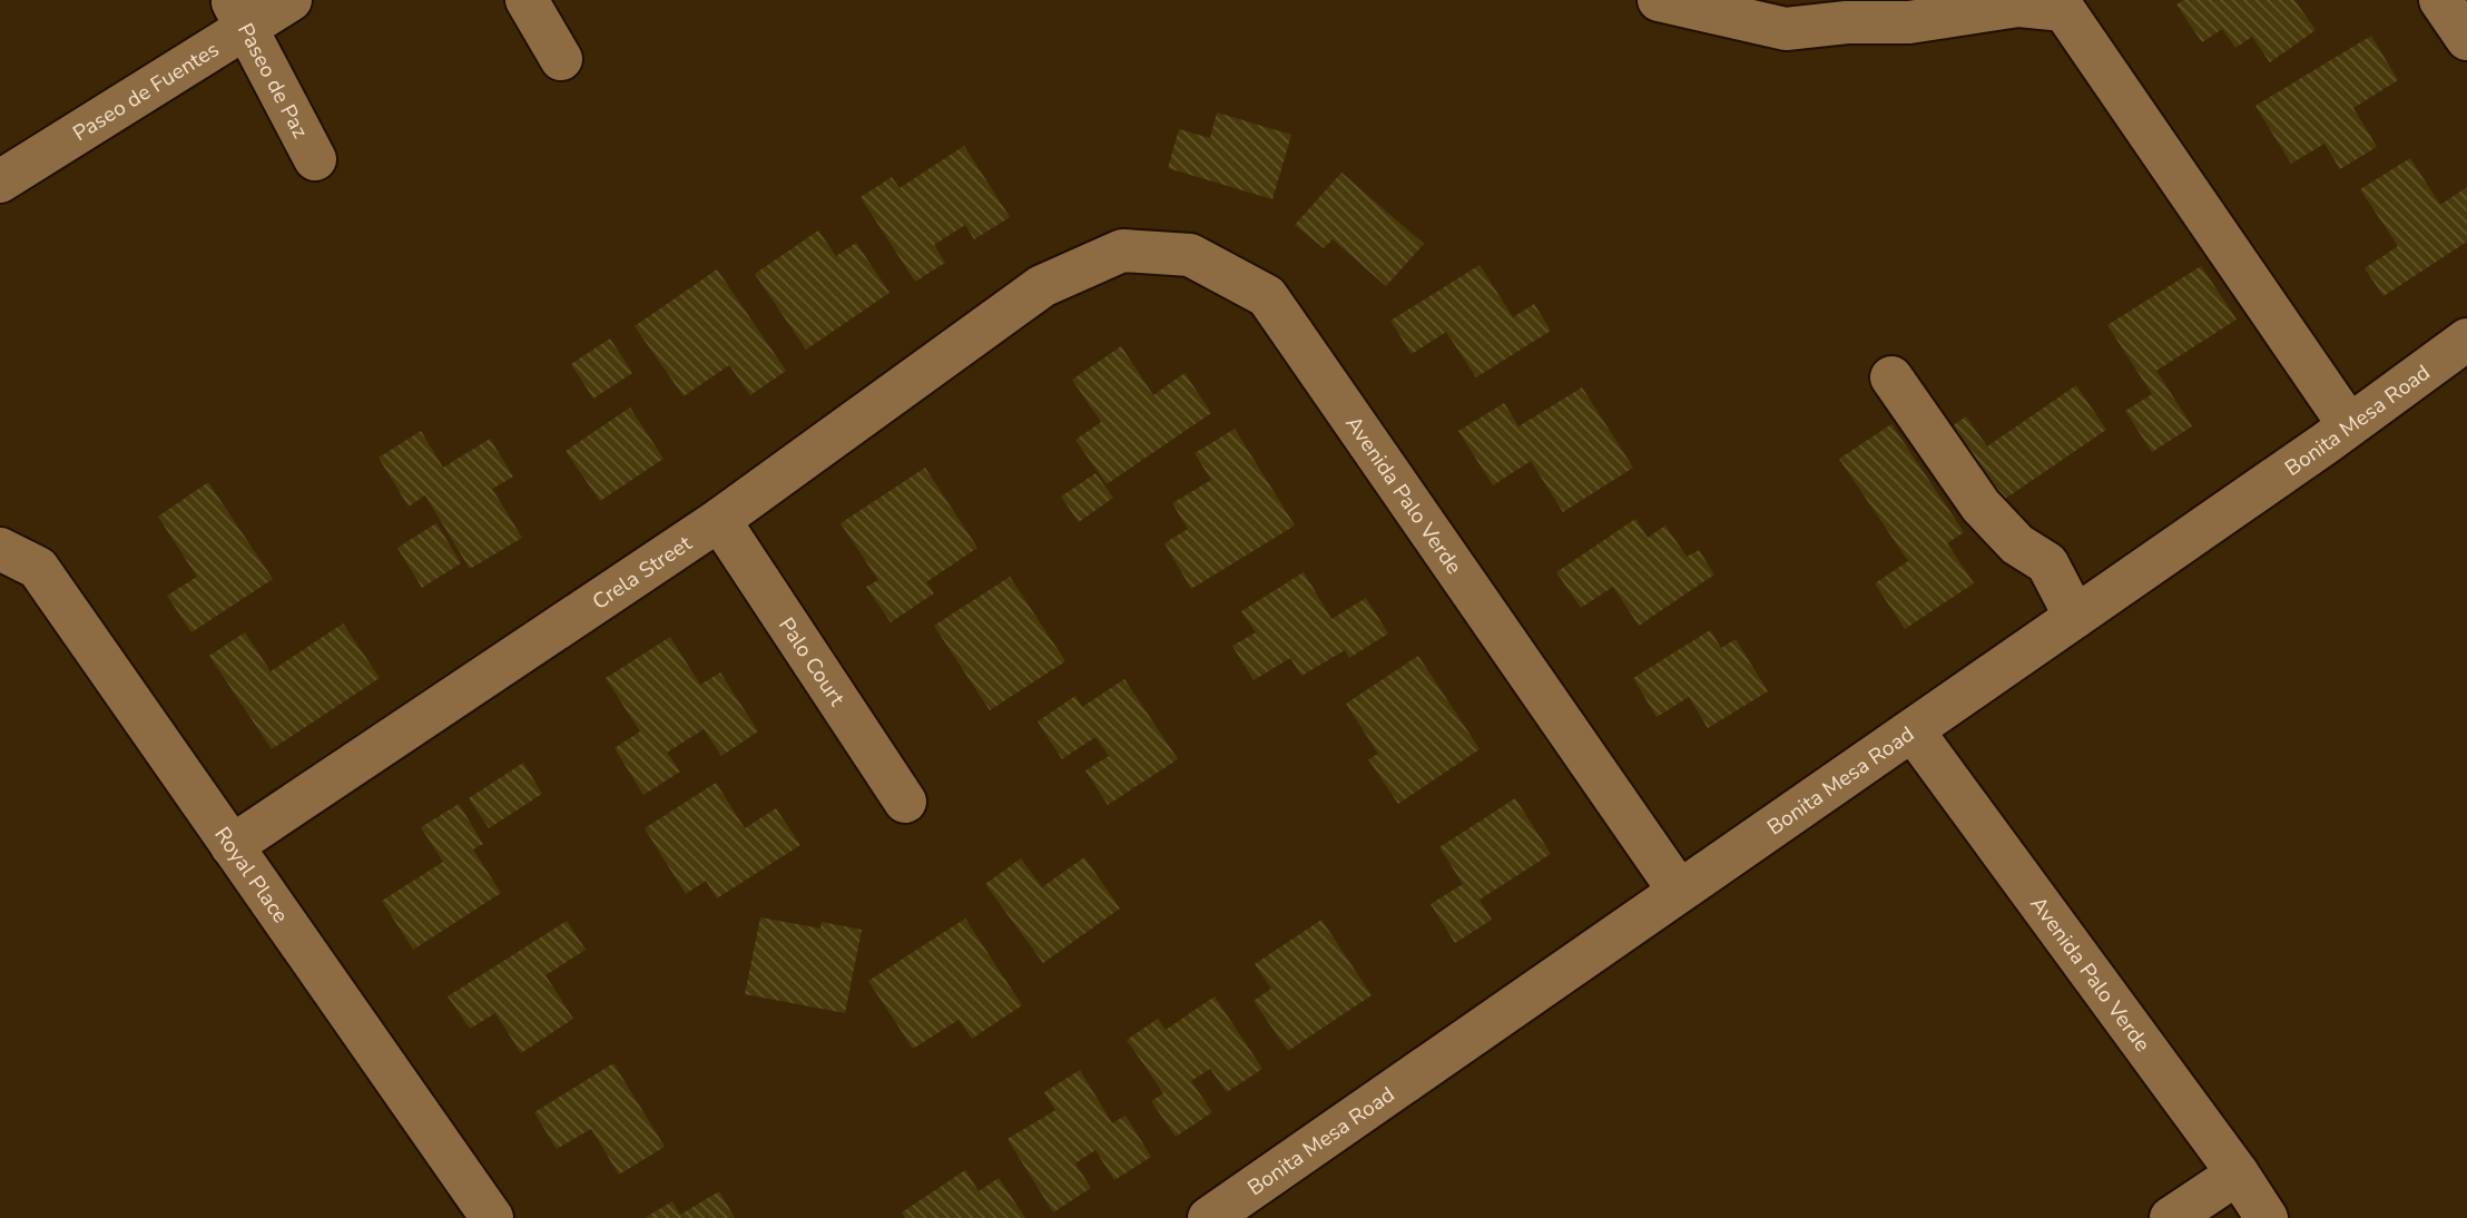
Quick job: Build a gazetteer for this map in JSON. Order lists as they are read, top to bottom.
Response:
{
  "streets": {
    "street": [
      "Paseo de Paz",
      "Paseo de Fuentes",
      "Bonita Mesa Road",
      "Avenida Palo Verde",
      "Crela Street",
      "Palo Court",
      "Royal Place"
    ]
  },
  "crossings": [
    ["Paseo de Paz", "Paseo de Fuentes"],
    ["Bonita Mesa Road", "Avenida Palo Verde"],
    ["Avenida Palo Verde", "Crela Street"],
    ["Crela Street", "Palo Court"],
    ["Crela Street", "Royal Place"]
  ]
}
